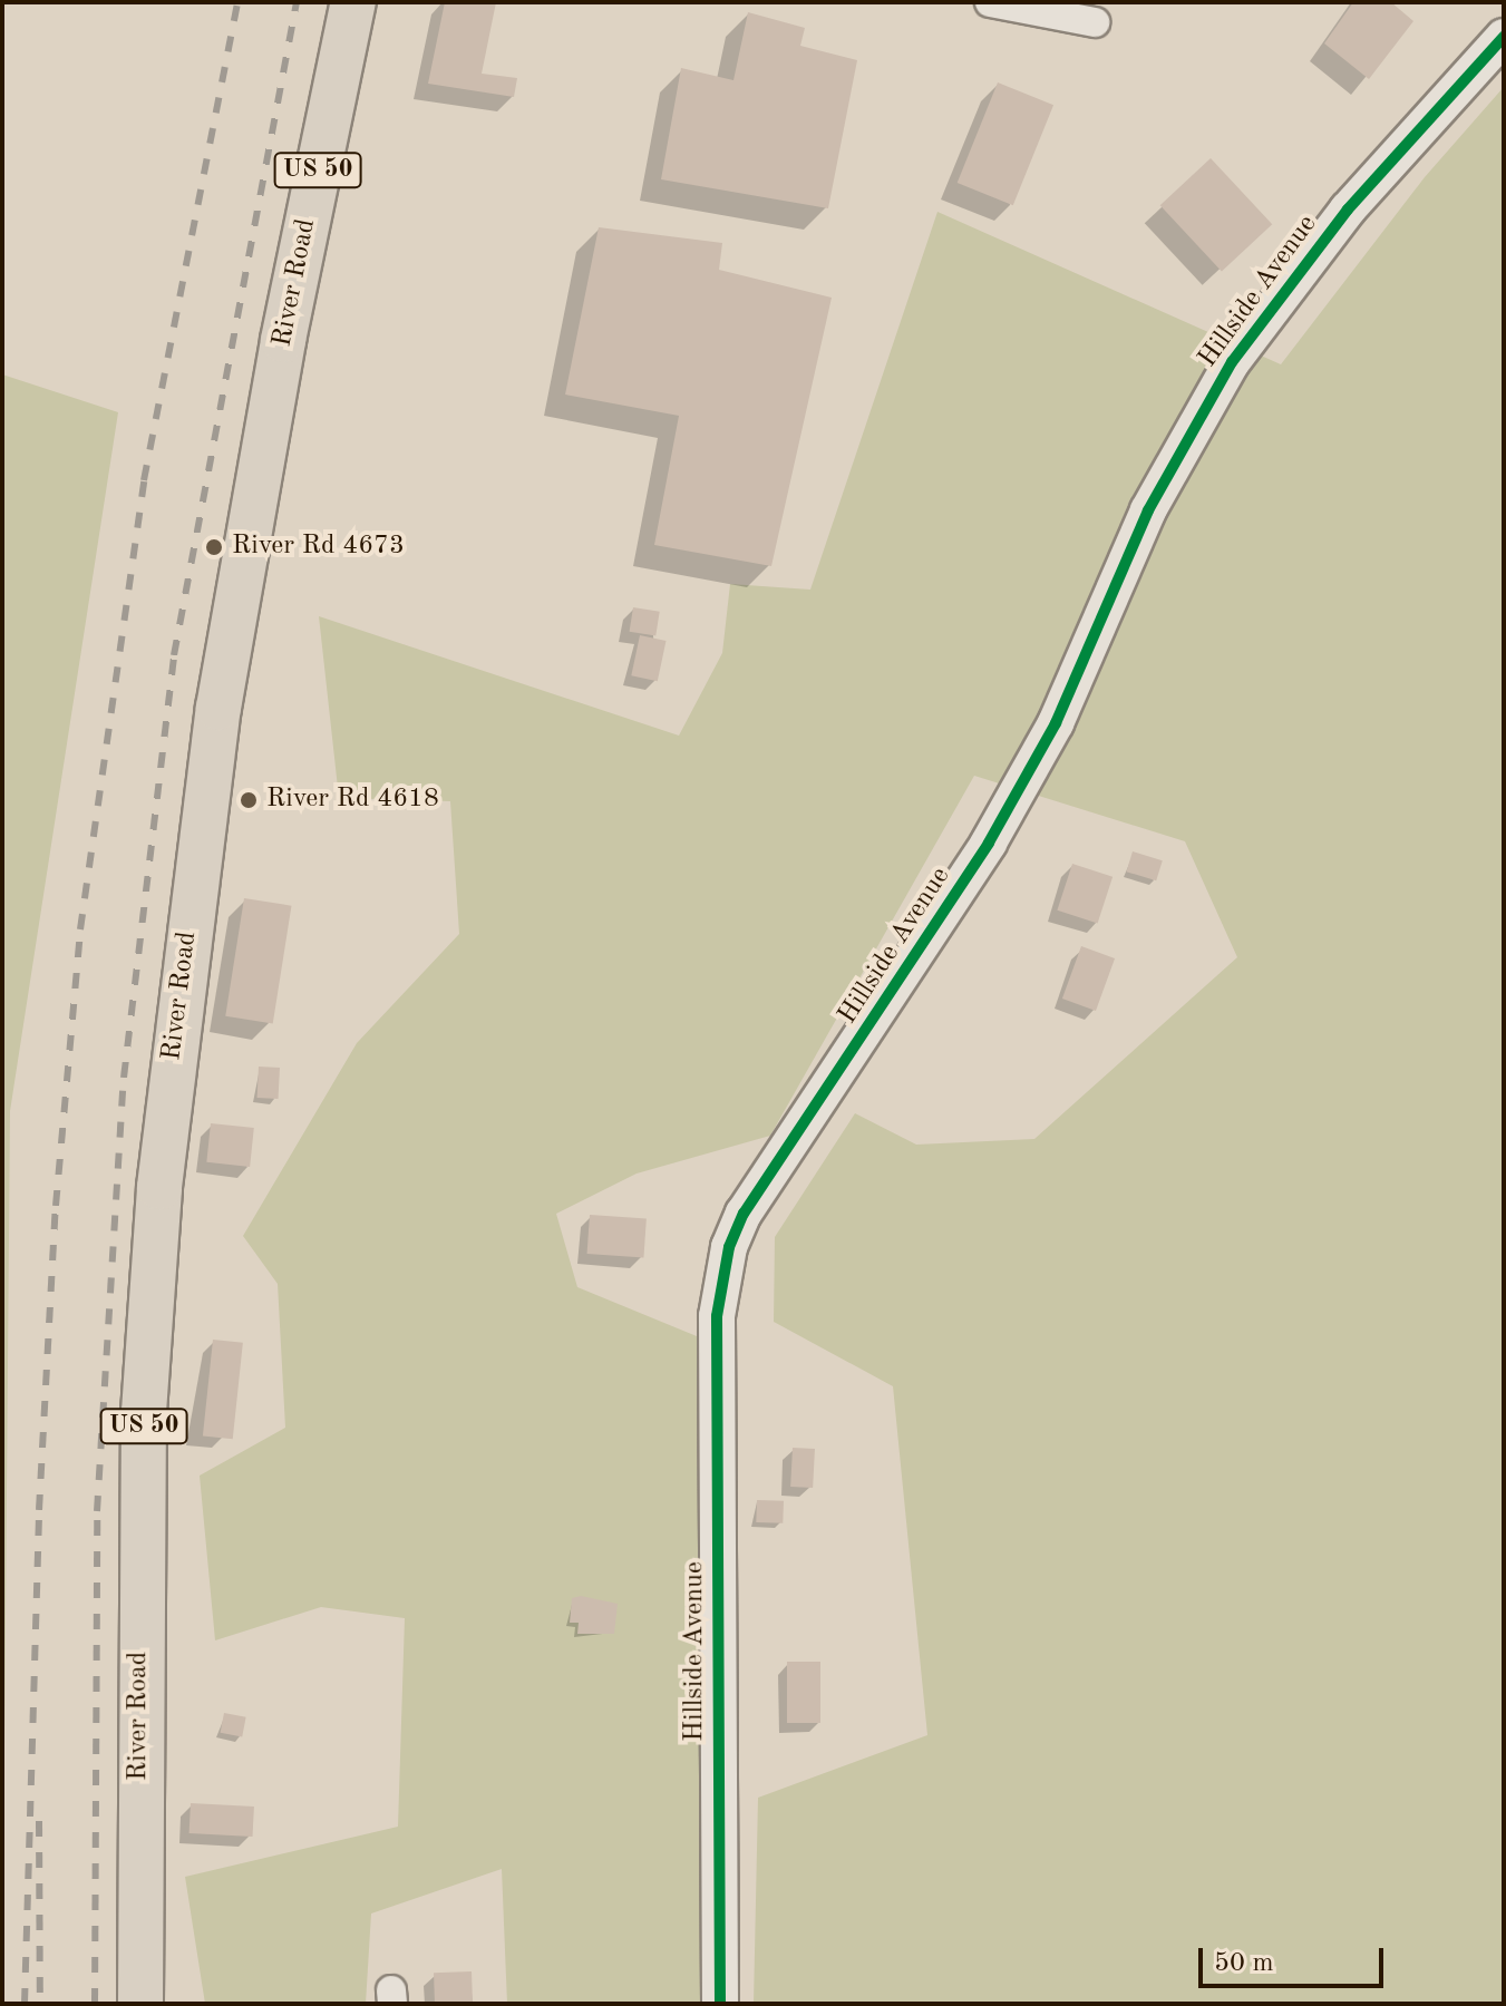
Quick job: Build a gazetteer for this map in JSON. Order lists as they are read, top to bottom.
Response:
{
  "streets": {
    "main road": ["US 50", "River Road"],
    "street": ["Hillside Avenue"]
  },
  "places": ["River Rd 4673", "River Rd 4618"],
  "scale_bar": "50 m"
}
